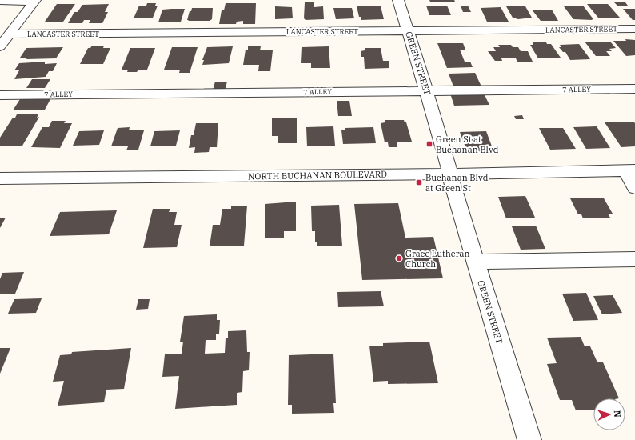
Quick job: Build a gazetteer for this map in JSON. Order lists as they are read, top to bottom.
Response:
{
  "streets": {
    "street": [
      "LANCASTER STREET",
      "GREEN STREET",
      "7 ALLEY",
      "NORTH BUCHANAN BOULEVARD"
    ]
  },
  "crossings": [
    ["LANCASTER STREET", "GREEN STREET"],
    ["GREEN STREET", "7 ALLEY"],
    ["GREEN STREET", "NORTH BUCHANAN BOULEVARD"]
  ],
  "places": {
    "transit": ["Green St at Buchanan Blvd", "Buchanan Blvd at Green St"],
    "other": ["Grace Lutheran Church"]
  },
  "north": "right"
}
